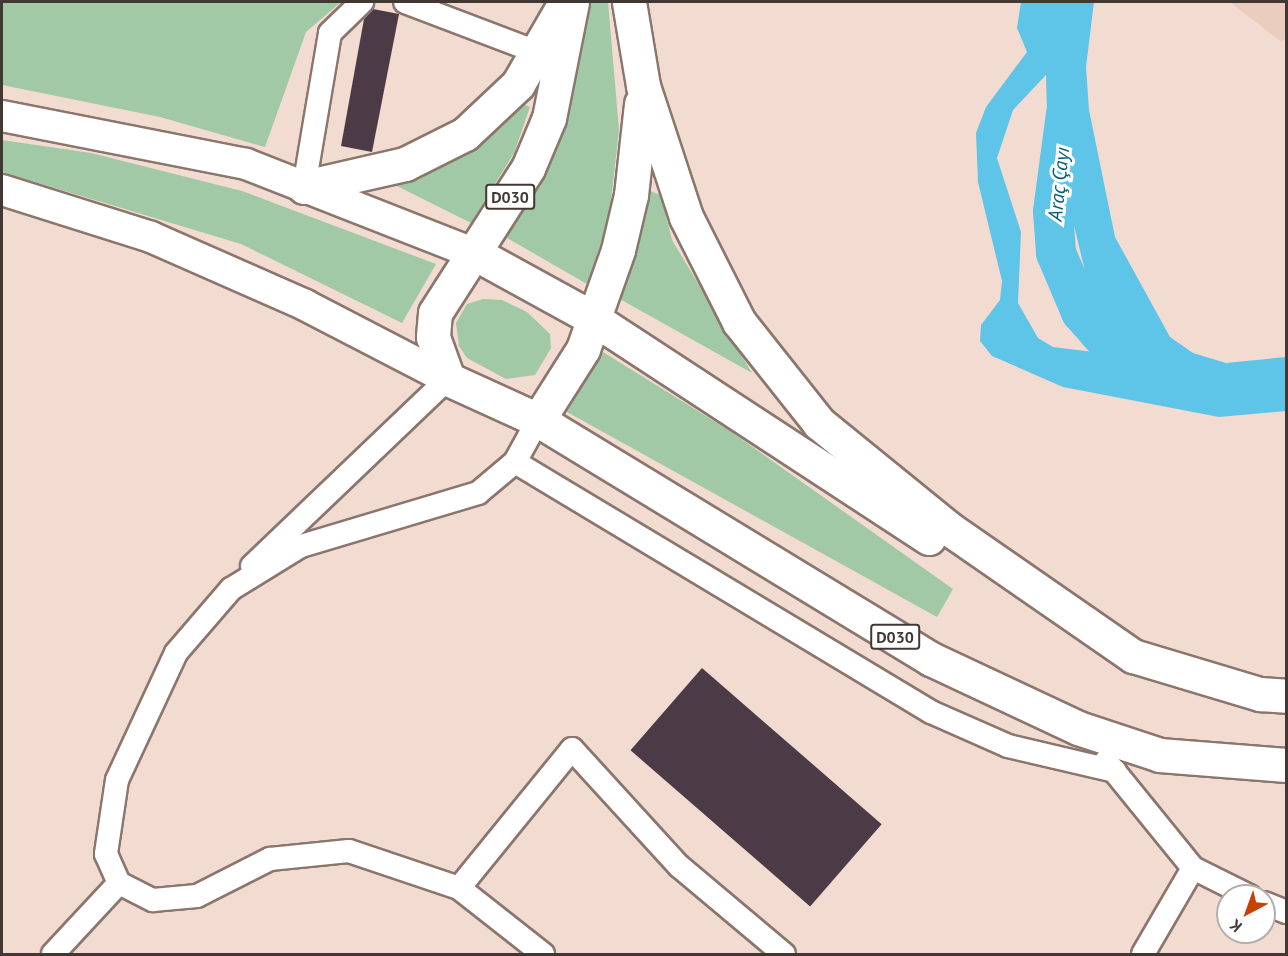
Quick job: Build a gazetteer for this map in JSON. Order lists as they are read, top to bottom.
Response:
{
  "streets": {
    "highway": ["D030"]
  },
  "water": ["Araç Çayı"],
  "north": "bottom left"
}
